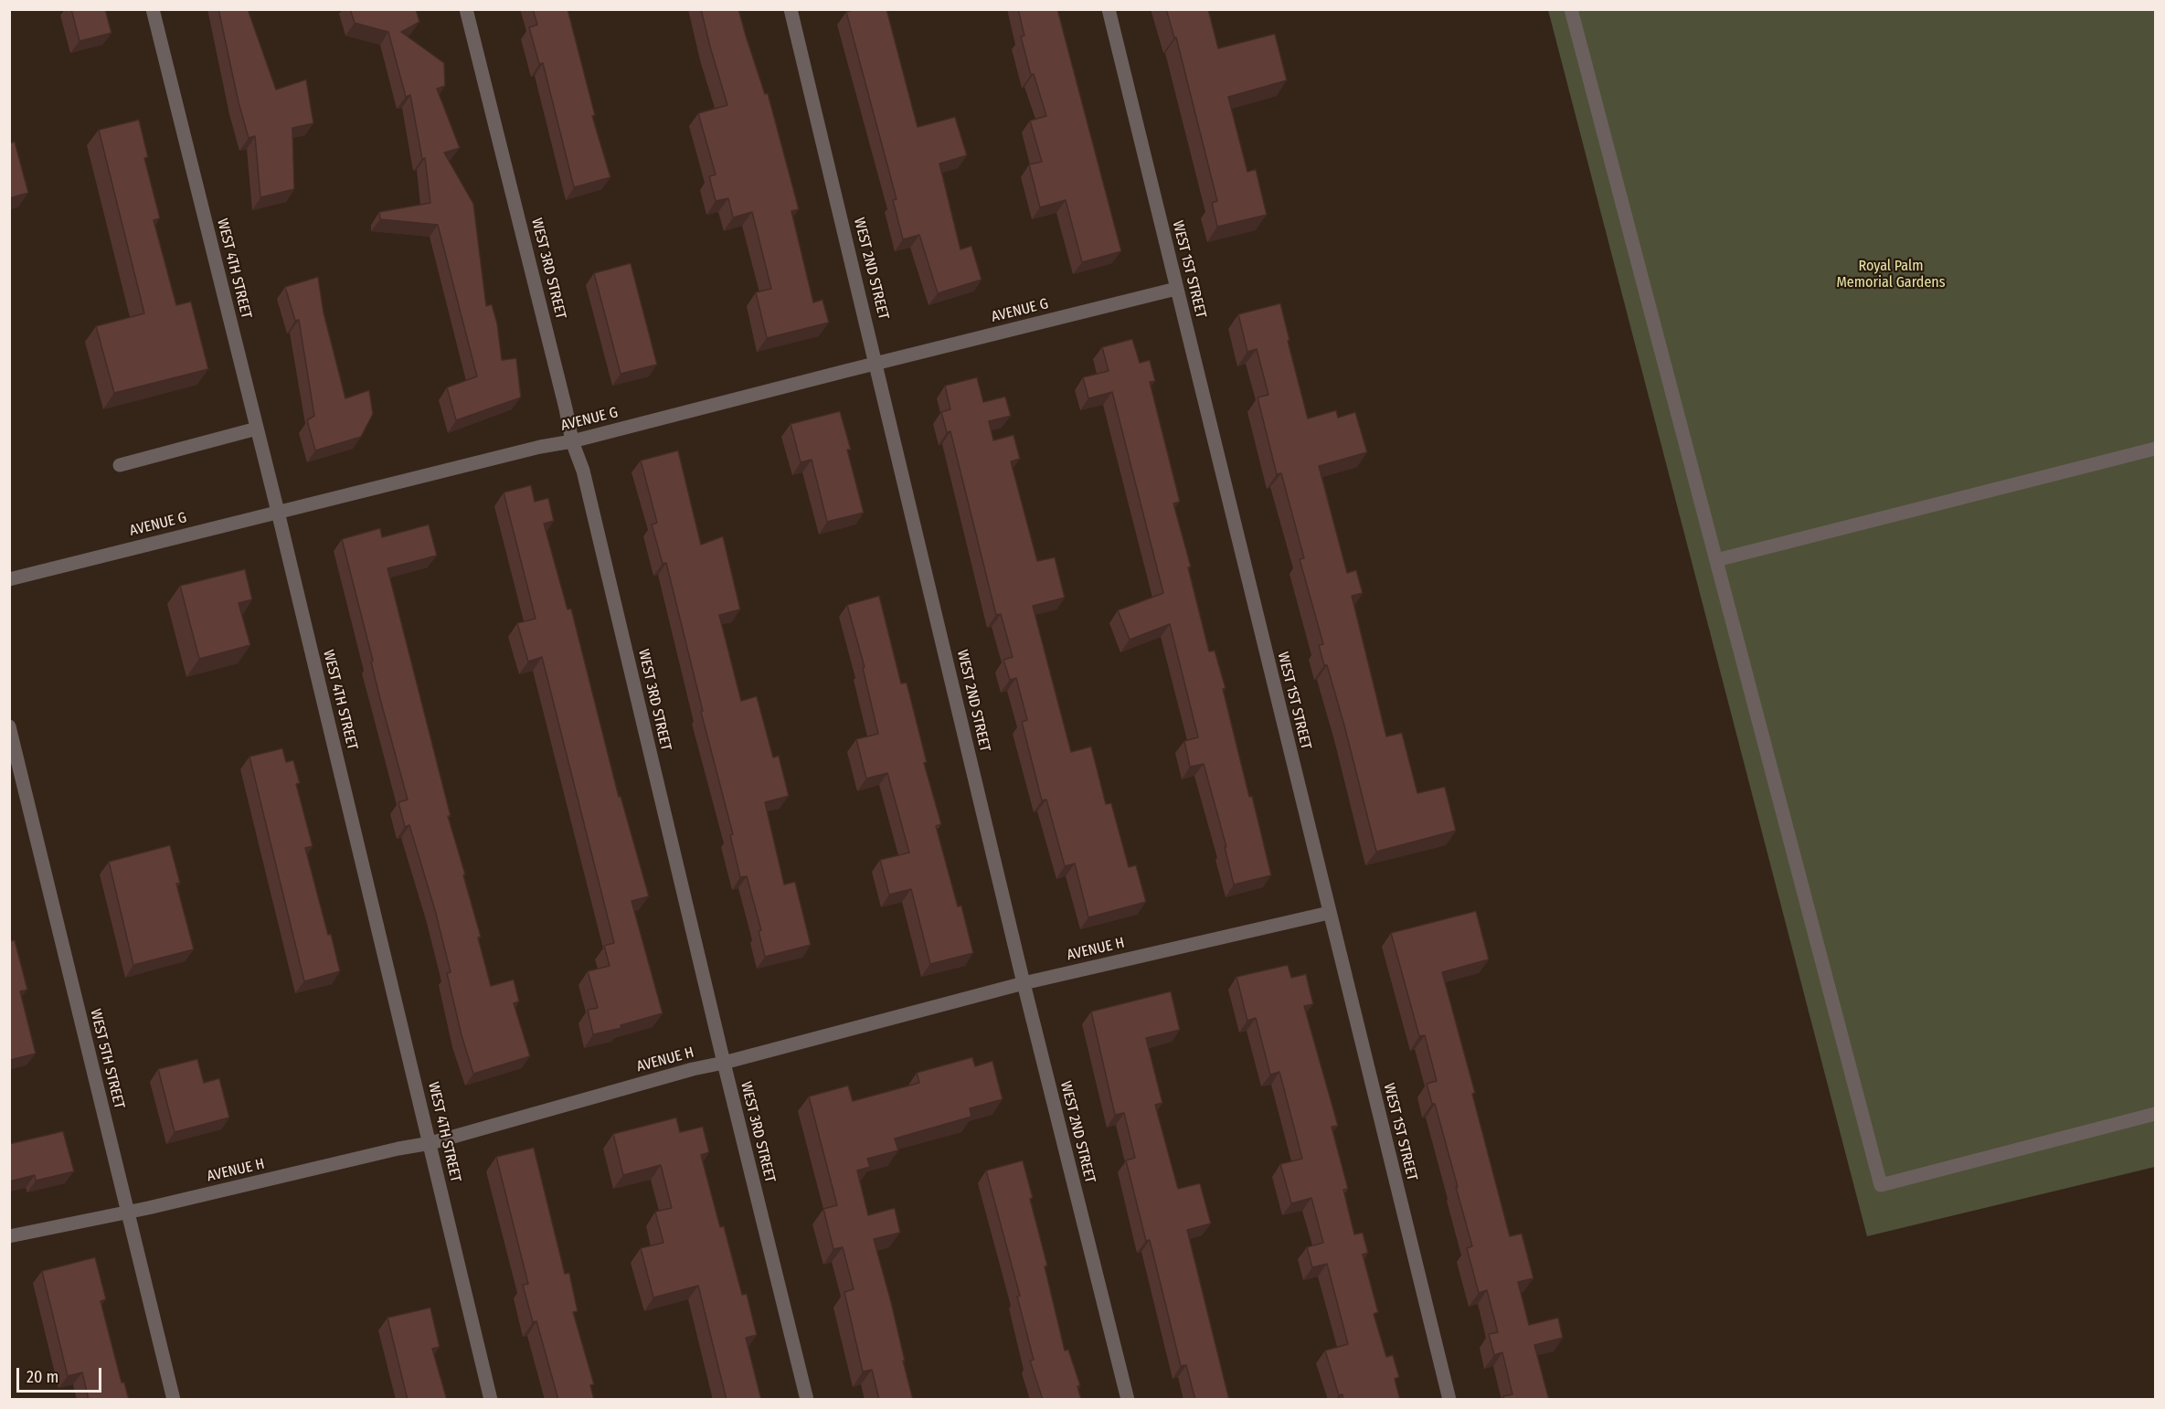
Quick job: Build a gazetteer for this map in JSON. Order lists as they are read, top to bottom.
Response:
{
  "streets": {
    "street": [
      "WEST 4TH STREET",
      "WEST 3RD STREET",
      "WEST 2ND STREET",
      "WEST 1ST STREET",
      "AVENUE G",
      "AVENUE H",
      "WEST 5TH STREET"
    ]
  },
  "crossings": [
    ["WEST 4TH STREET", "AVENUE G"],
    ["WEST 4TH STREET", "AVENUE H"],
    ["WEST 3RD STREET", "AVENUE G"],
    ["WEST 3RD STREET", "AVENUE H"],
    ["WEST 2ND STREET", "AVENUE G"],
    ["WEST 2ND STREET", "AVENUE H"],
    ["WEST 1ST STREET", "AVENUE G"],
    ["WEST 1ST STREET", "AVENUE H"],
    ["AVENUE H", "WEST 5TH STREET"]
  ],
  "parks": ["Royal Palm Memorial Gardens"],
  "scale_bar": "20 m"
}
